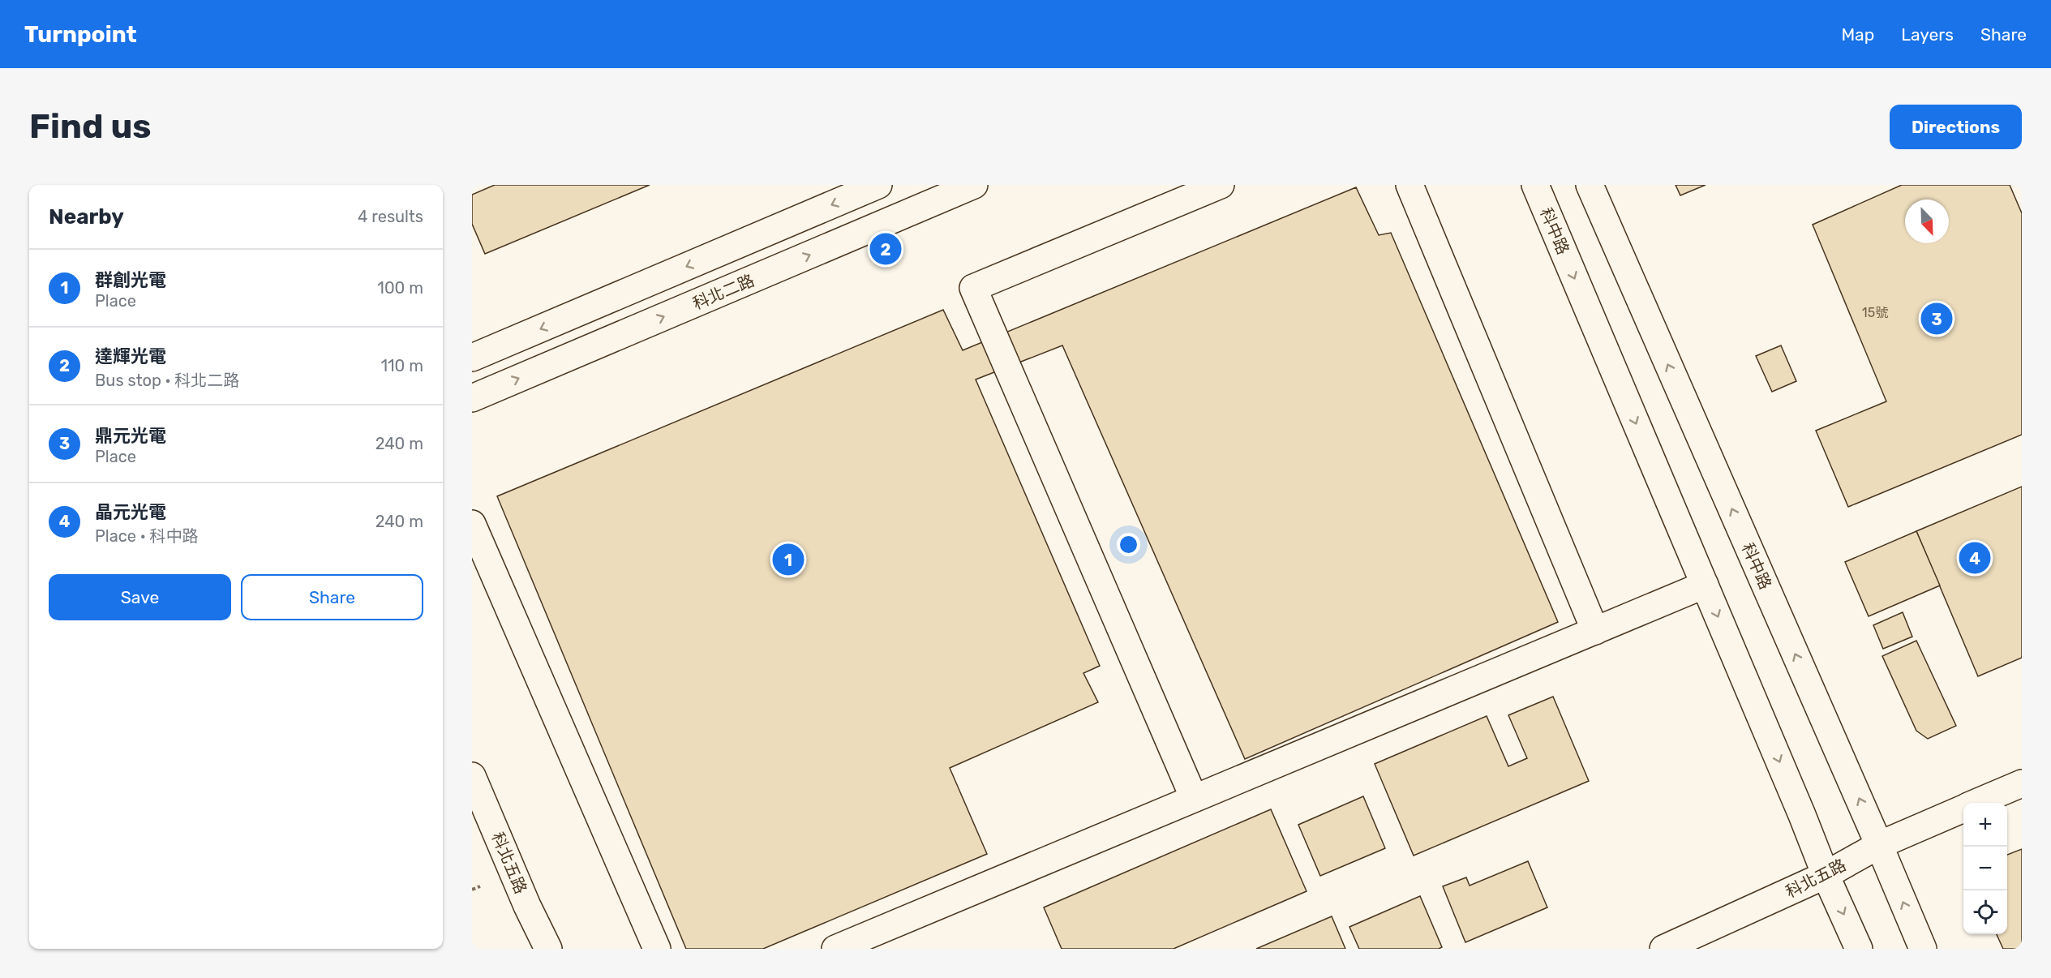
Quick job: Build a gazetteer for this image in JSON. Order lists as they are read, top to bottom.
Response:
{
  "streets": {
    "street": ["科中路", "科北二路", "科北五路"]
  },
  "crossings": [
    ["科中路", "科北五路"]
  ],
  "house_numbers": ["15號"],
  "north": "bottom right",
  "page": {
    "header": "Turnpoint",
    "nav": ["Map", "Layers", "Share"],
    "buttons": [
      "Directions",
      ["Save", "Share"]
    ],
    "title": "Find us",
    "heading": ["Nearby", "4 results"],
    "pins": [
      "2",
      "3",
      "4",
      "1"
    ],
    "list": [
      {
        "mark": "1",
        "name": "群創光電",
        "note": "Place",
        "value": "100 m"
      },
      {
        "mark": "2",
        "name": "達輝光電",
        "note": "Bus stop · 科北二路",
        "value": "110 m"
      },
      {
        "mark": "3",
        "name": "鼎元光電",
        "note": "Place",
        "value": "240 m"
      },
      {
        "mark": "4",
        "name": "晶元光電",
        "note": "Place · 科中路",
        "value": "240 m"
      }
    ],
    "map_buttons": ["+", "−"]
  }
}
